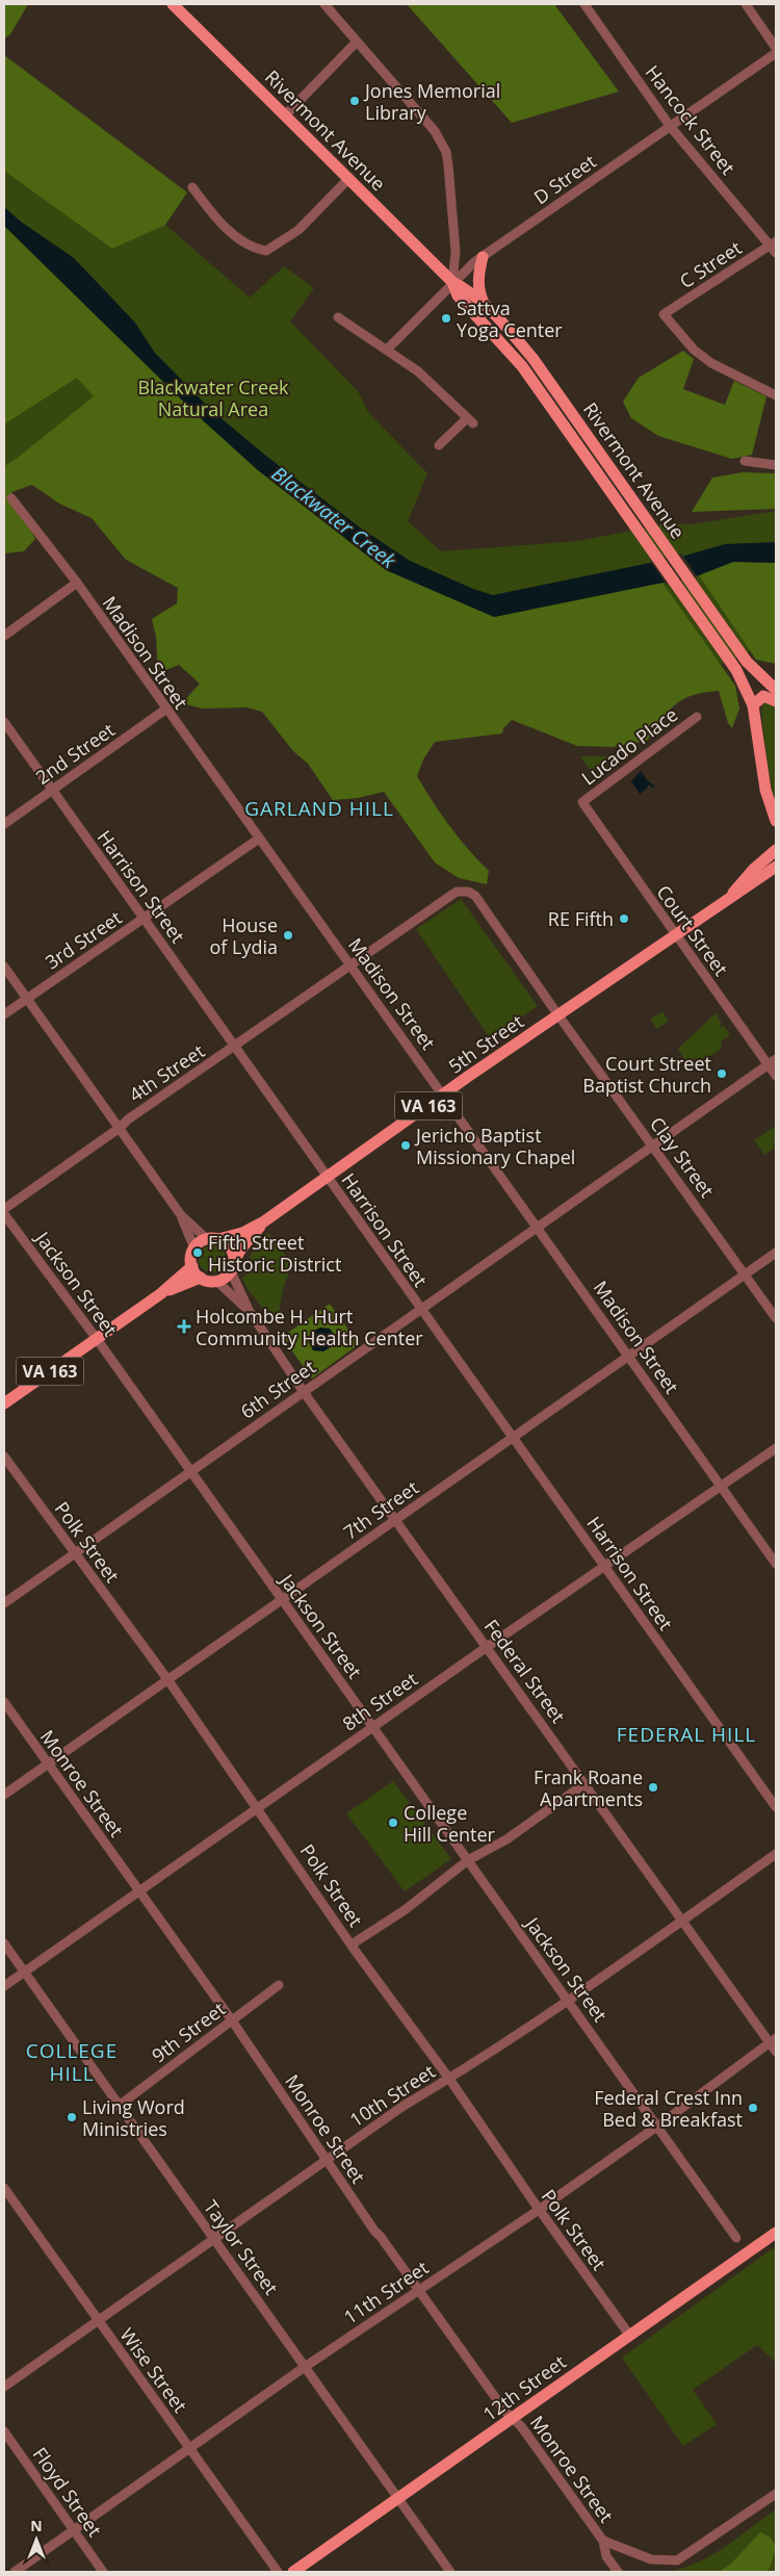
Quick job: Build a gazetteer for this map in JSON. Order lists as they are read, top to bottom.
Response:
{
  "streets": {
    "main road": [
      "Rivermont Avenue",
      "5th Street",
      "VA 163",
      "12th Street"
    ],
    "street": [
      "Hancock Street",
      "D Street",
      "C Street",
      "Madison Street",
      "Lucado Place",
      "2nd Street",
      "Harrison Street",
      "Court Street",
      "3rd Street",
      "4th Street",
      "Clay Street",
      "Jackson Street",
      "6th Street",
      "7th Street",
      "Polk Street",
      "Federal Street",
      "8th Street",
      "Monroe Street",
      "9th Street",
      "10th Street",
      "Taylor Street",
      "11th Street",
      "Wise Street",
      "Floyd Street"
    ]
  },
  "crossings": [
    ["Hancock Street", "D Street"],
    ["Hancock Street", "C Street"],
    ["Rivermont Avenue", "D Street"],
    ["Madison Street", "2nd Street"],
    ["Madison Street", "3rd Street"],
    ["Madison Street", "5th Street"],
    ["Madison Street", "4th Street"],
    ["Madison Street", "Clay Street"],
    ["Madison Street", "6th Street"],
    ["Madison Street", "7th Street"],
    ["Madison Street", "8th Street"],
    ["Lucado Place", "Court Street"],
    ["2nd Street", "Harrison Street"],
    ["Harrison Street", "3rd Street"],
    ["Harrison Street", "5th Street"],
    ["Harrison Street", "4th Street"],
    ["Harrison Street", "6th Street"],
    ["Harrison Street", "7th Street"],
    ["Harrison Street", "8th Street"],
    ["Court Street", "5th Street"],
    ["Court Street", "6th Street"],
    ["5th Street", "VA 163"],
    ["5th Street", "Clay Street"],
    ["5th Street", "Federal Street"],
    ["4th Street", "Clay Street"],
    ["VA 163", "Jackson Street"],
    ["VA 163", "Federal Street"],
    ["Clay Street", "6th Street"],
    ["Clay Street", "7th Street"],
    ["Jackson Street", "6th Street"],
    ["Jackson Street", "7th Street"],
    ["Jackson Street", "8th Street"],
    ["Jackson Street", "10th Street"],
    ["Jackson Street", "11th Street"],
    ["6th Street", "Polk Street"],
    ["6th Street", "Federal Street"],
    ["7th Street", "Polk Street"],
    ["7th Street", "Federal Street"],
    ["7th Street", "Monroe Street"],
    ["Polk Street", "8th Street"],
    ["Polk Street", "10th Street"],
    ["Polk Street", "11th Street"],
    ["Polk Street", "12th Street"],
    ["Federal Street", "8th Street"],
    ["Federal Street", "10th Street"],
    ["Federal Street", "11th Street"],
    ["8th Street", "Monroe Street"],
    ["8th Street", "Taylor Street"],
    ["Monroe Street", "9th Street"],
    ["Monroe Street", "10th Street"],
    ["Monroe Street", "11th Street"],
    ["Monroe Street", "12th Street"],
    ["9th Street", "Taylor Street"],
    ["10th Street", "Taylor Street"],
    ["10th Street", "Wise Street"],
    ["Taylor Street", "11th Street"],
    ["Taylor Street", "12th Street"],
    ["11th Street", "Wise Street"],
    ["11th Street", "Floyd Street"]
  ],
  "districts": ["GARLAND HILL", "FEDERAL HILL", "COLLEGE HILL"],
  "water": ["Blackwater Creek"],
  "parks": ["Blackwater Creek Natural Area"],
  "places": {
    "other": [
      "Jones Memorial Library",
      "Sattva Yoga Center",
      "RE Fifth",
      "House of Lydia",
      "Court Street Baptist Church",
      "Jericho Baptist Missionary Chapel",
      "Fifth Street Historic District",
      "Frank Roane Apartments",
      "College Hill Center",
      "Federal Crest Inn Bed & Breakfast",
      "Living Word Ministries"
    ],
    "health": ["Holcombe H. Hurt Community Health Center"]
  },
  "north": "top"
}
